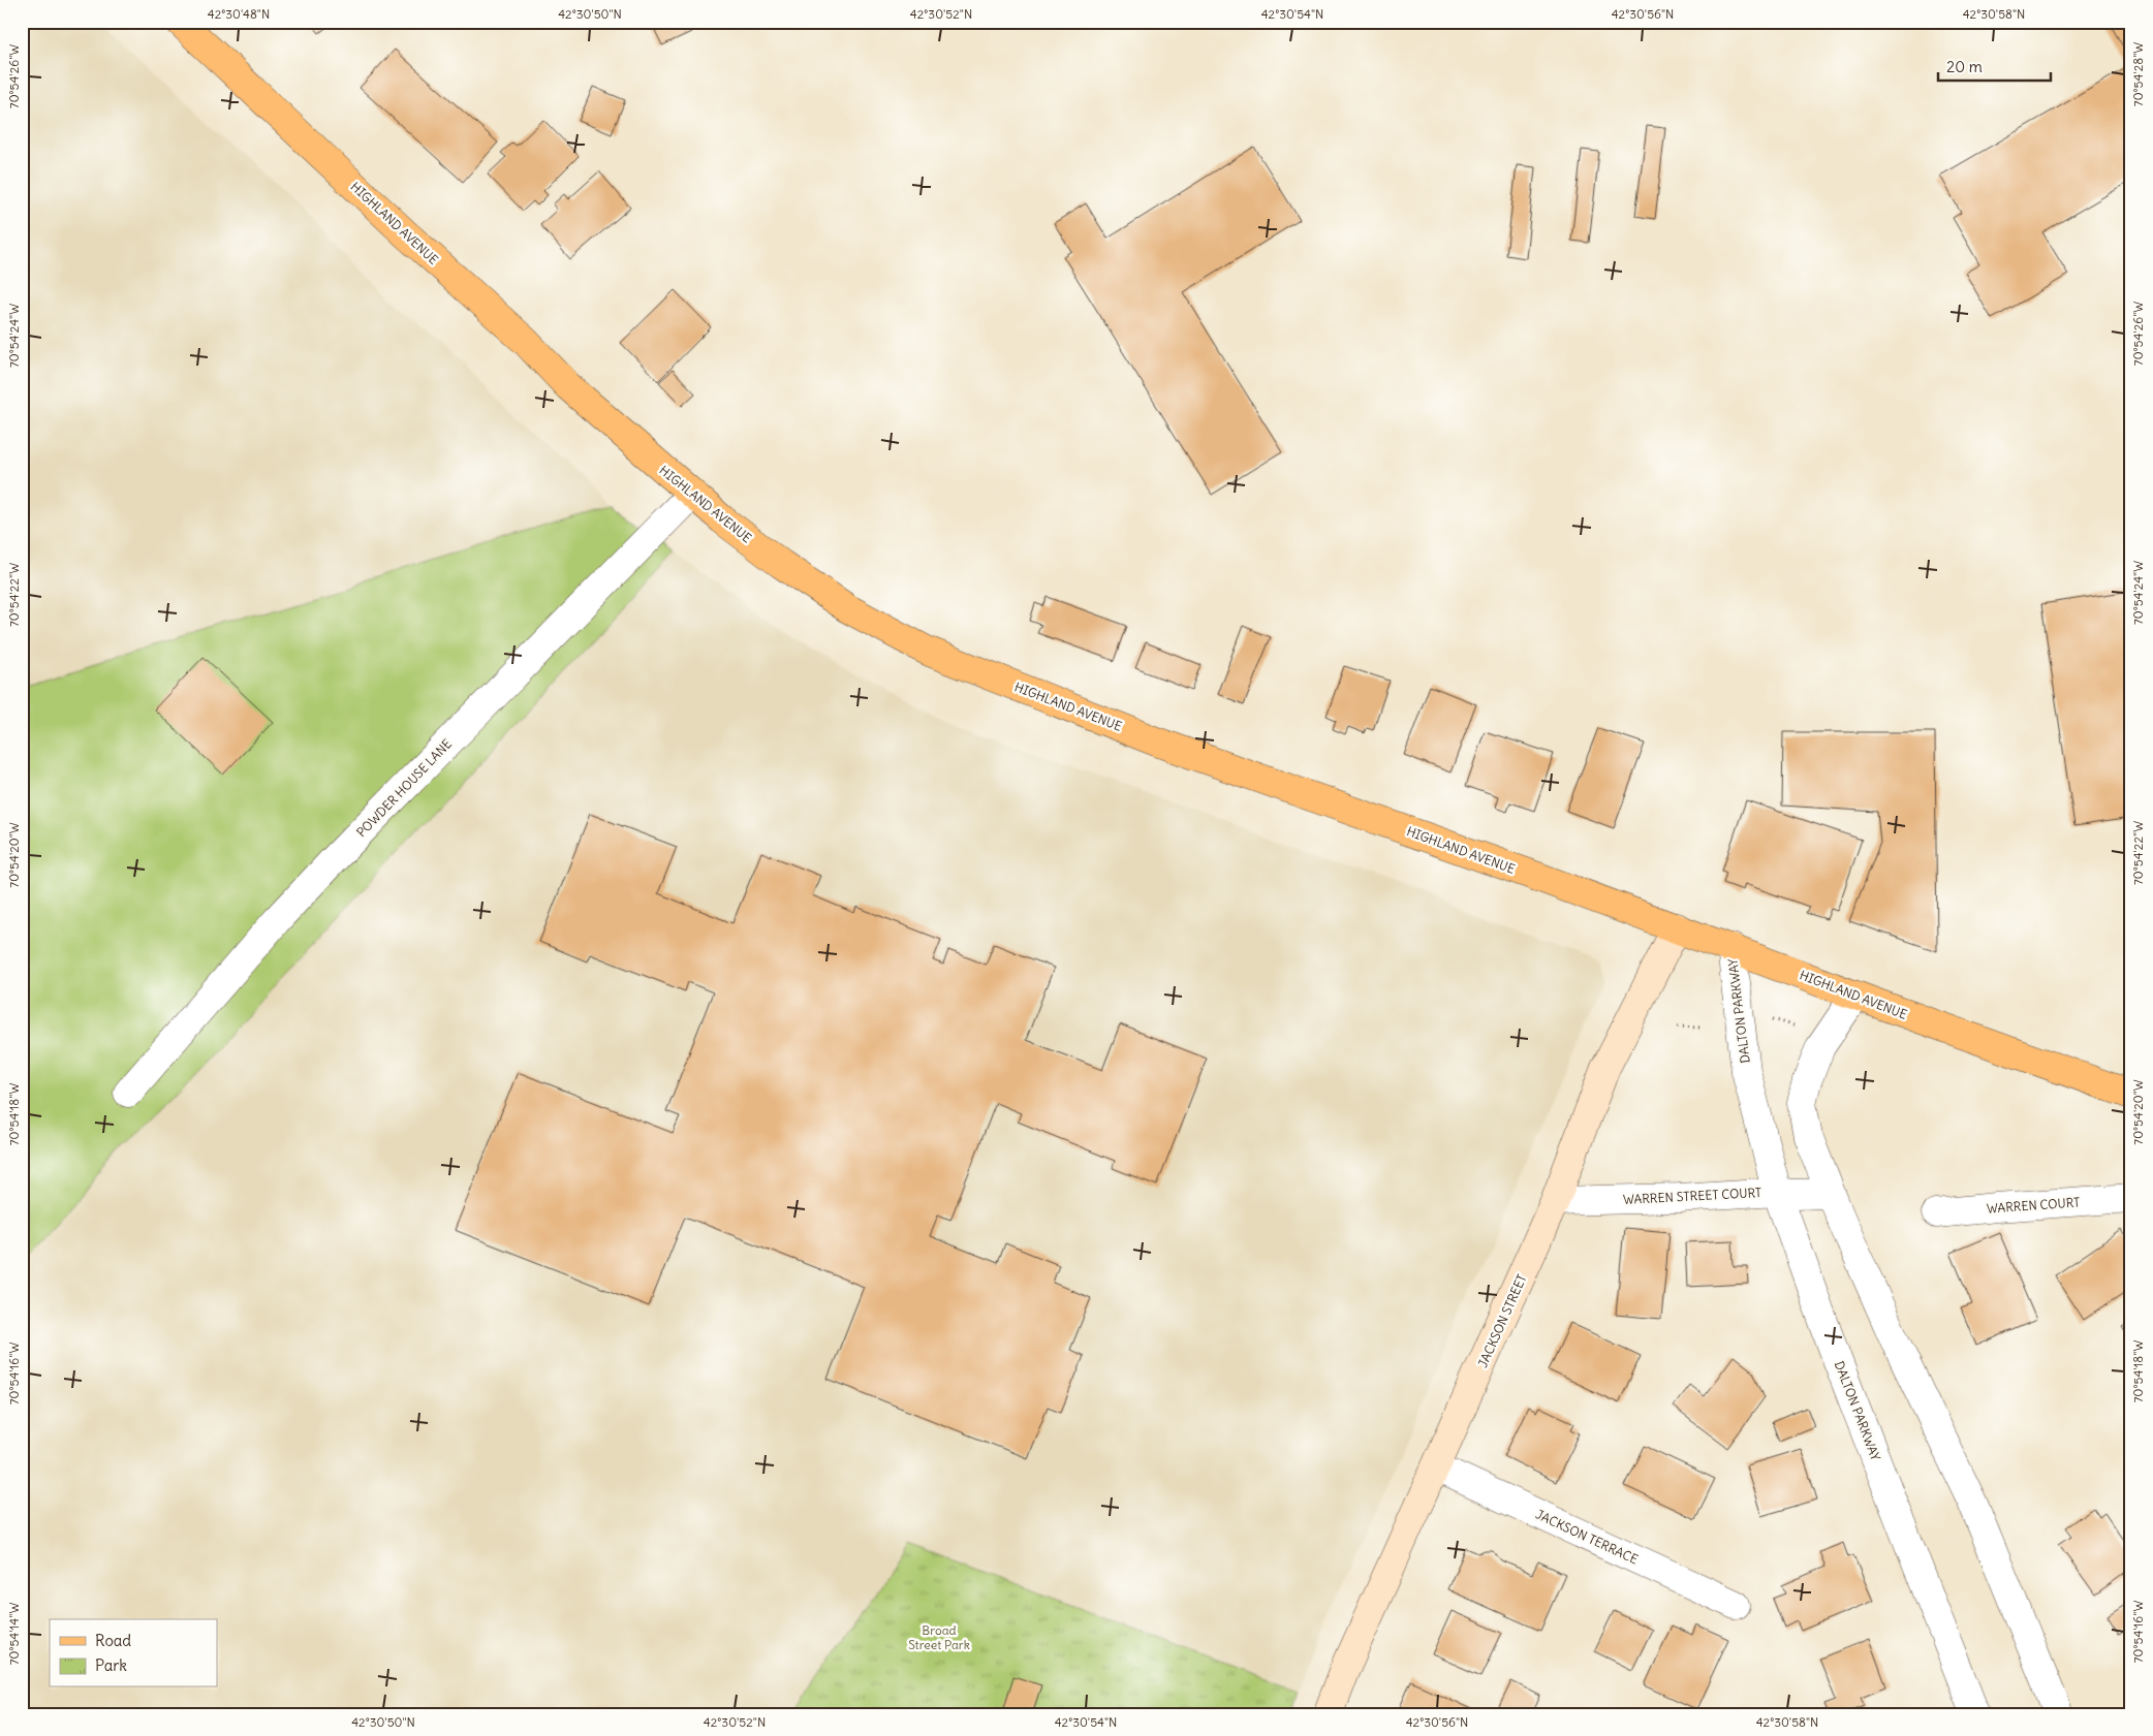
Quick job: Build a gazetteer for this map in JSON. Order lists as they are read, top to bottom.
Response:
{
  "streets": {
    "main road": ["HIGHLAND AVENUE", "JACKSON STREET"],
    "street": [
      "POWDER HOUSE LANE",
      "DALTON PARKWAY",
      "WARREN STREET COURT",
      "WARREN COURT",
      "JACKSON TERRACE"
    ]
  },
  "crossings": [
    ["HIGHLAND AVENUE", "POWDER HOUSE LANE"],
    ["HIGHLAND AVENUE", "DALTON PARKWAY"],
    ["HIGHLAND AVENUE", "JACKSON STREET"],
    ["DALTON PARKWAY", "WARREN STREET COURT"],
    ["WARREN STREET COURT", "JACKSON STREET"],
    ["JACKSON STREET", "JACKSON TERRACE"]
  ],
  "parks": ["Broad Street Park"],
  "legend": ["Road", "Park"],
  "scale_bar": "20 m",
  "coordinates": [
    "42°30'48\"N",
    "42°30'50\"N",
    "42°30'52\"N",
    "42°30'54\"N",
    "42°30'56\"N",
    "42°30'58\"N",
    "70°54'28\"W",
    "70°54'26\"W",
    "70°54'24\"W",
    "70°54'22\"W",
    "70°54'20\"W",
    "70°54'18\"W",
    "70°54'16\"W",
    "70°54'14\"W"
  ]
}
